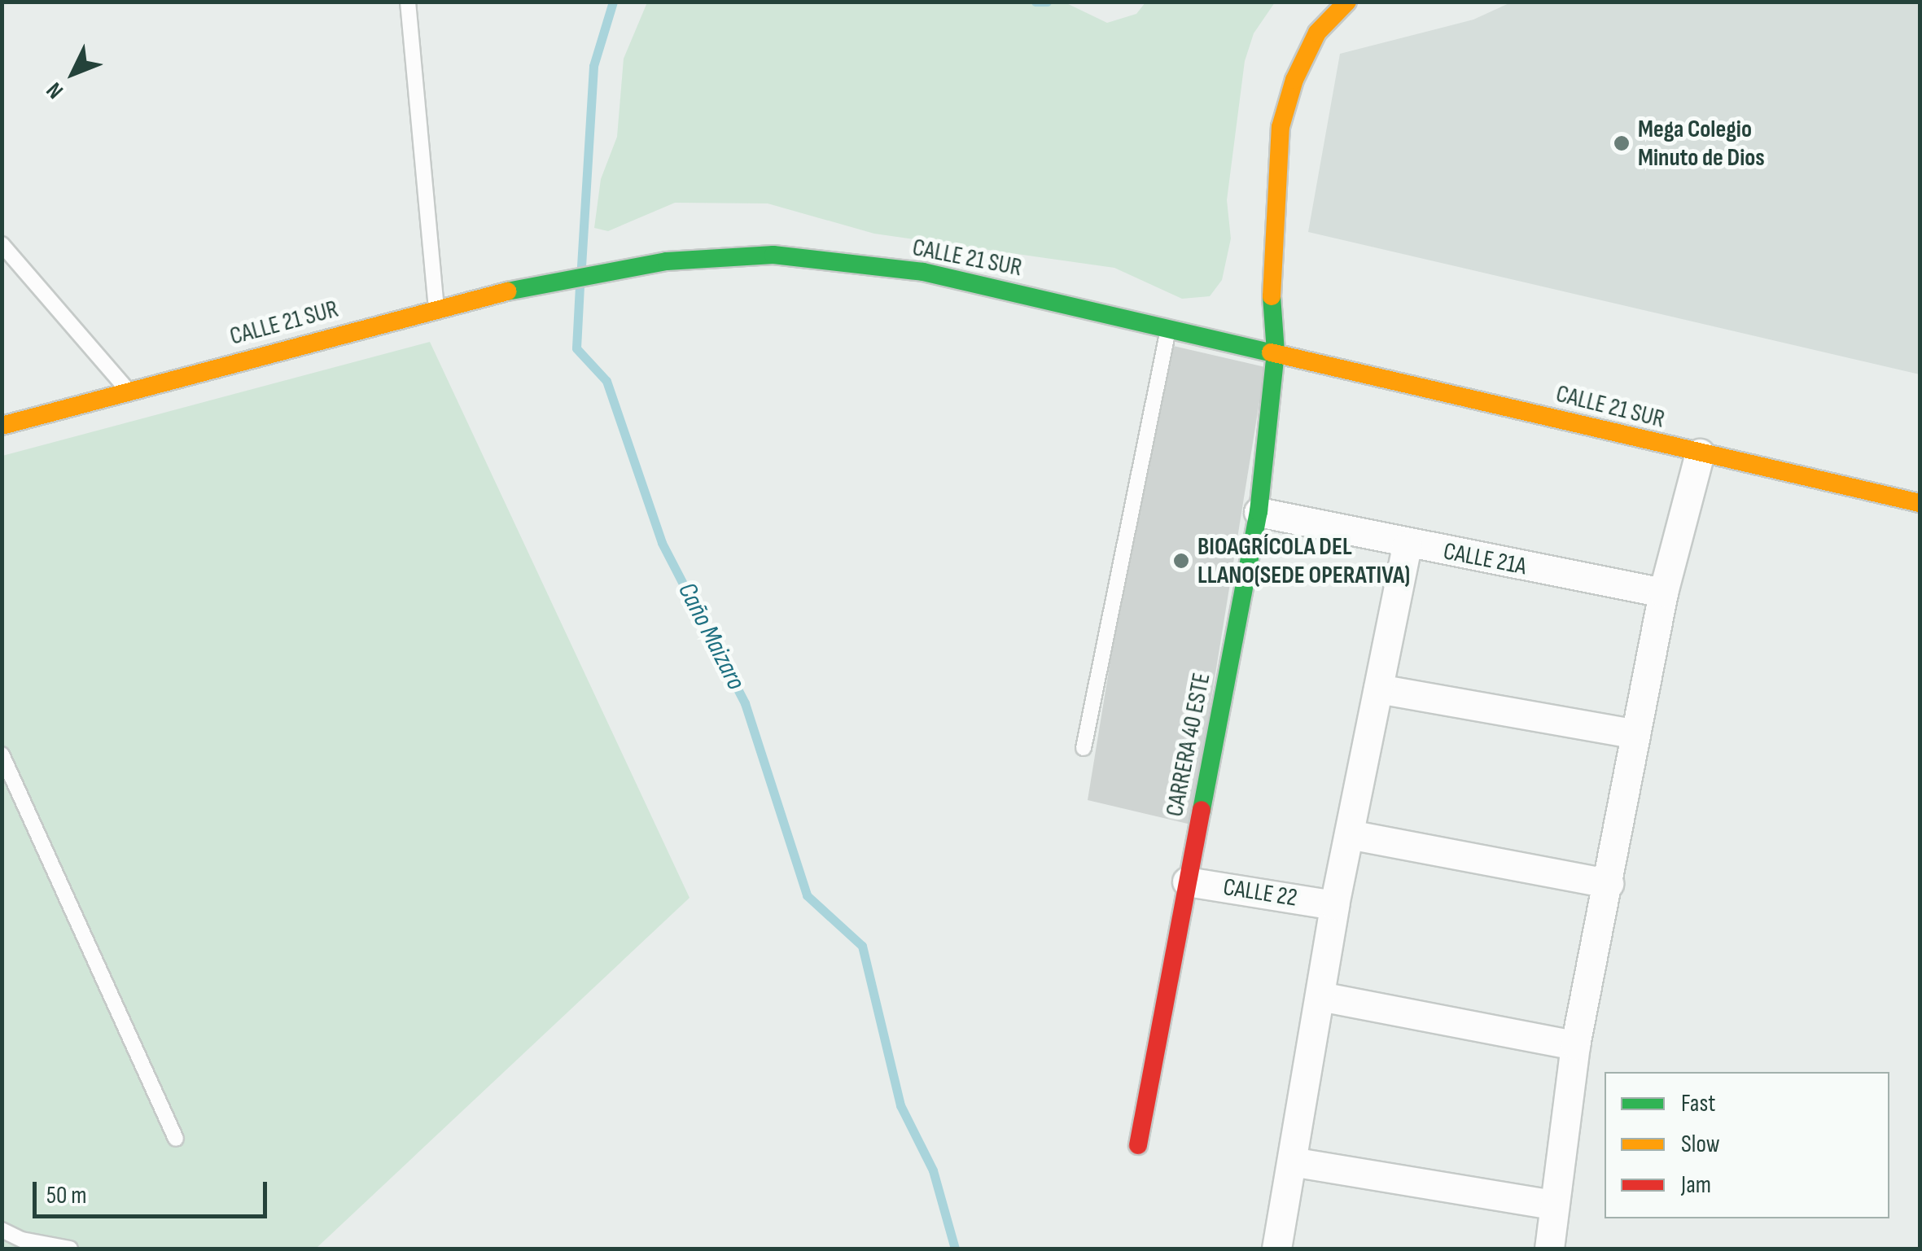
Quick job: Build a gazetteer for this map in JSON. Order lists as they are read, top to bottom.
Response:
{
  "streets": {
    "street": [
      "CALLE 21 SUR",
      "CALLE 21A",
      "CARRERA 40 ESTE",
      "CALLE 22"
    ]
  },
  "crossings": [
    ["CALLE 21 SUR", "CARRERA 40 ESTE"],
    ["CALLE 21A", "CARRERA 40 ESTE"],
    ["CARRERA 40 ESTE", "CALLE 22"]
  ],
  "water": ["Caño Maizaro"],
  "places": ["Mega Colegio Minuto de Dios", "BIOAGRÍCOLA DEL LLANO(SEDE OPERATIVA)"],
  "legend": ["Fast", "Slow", "Jam"],
  "scale_bar": "50 m",
  "north": "bottom left"
}
